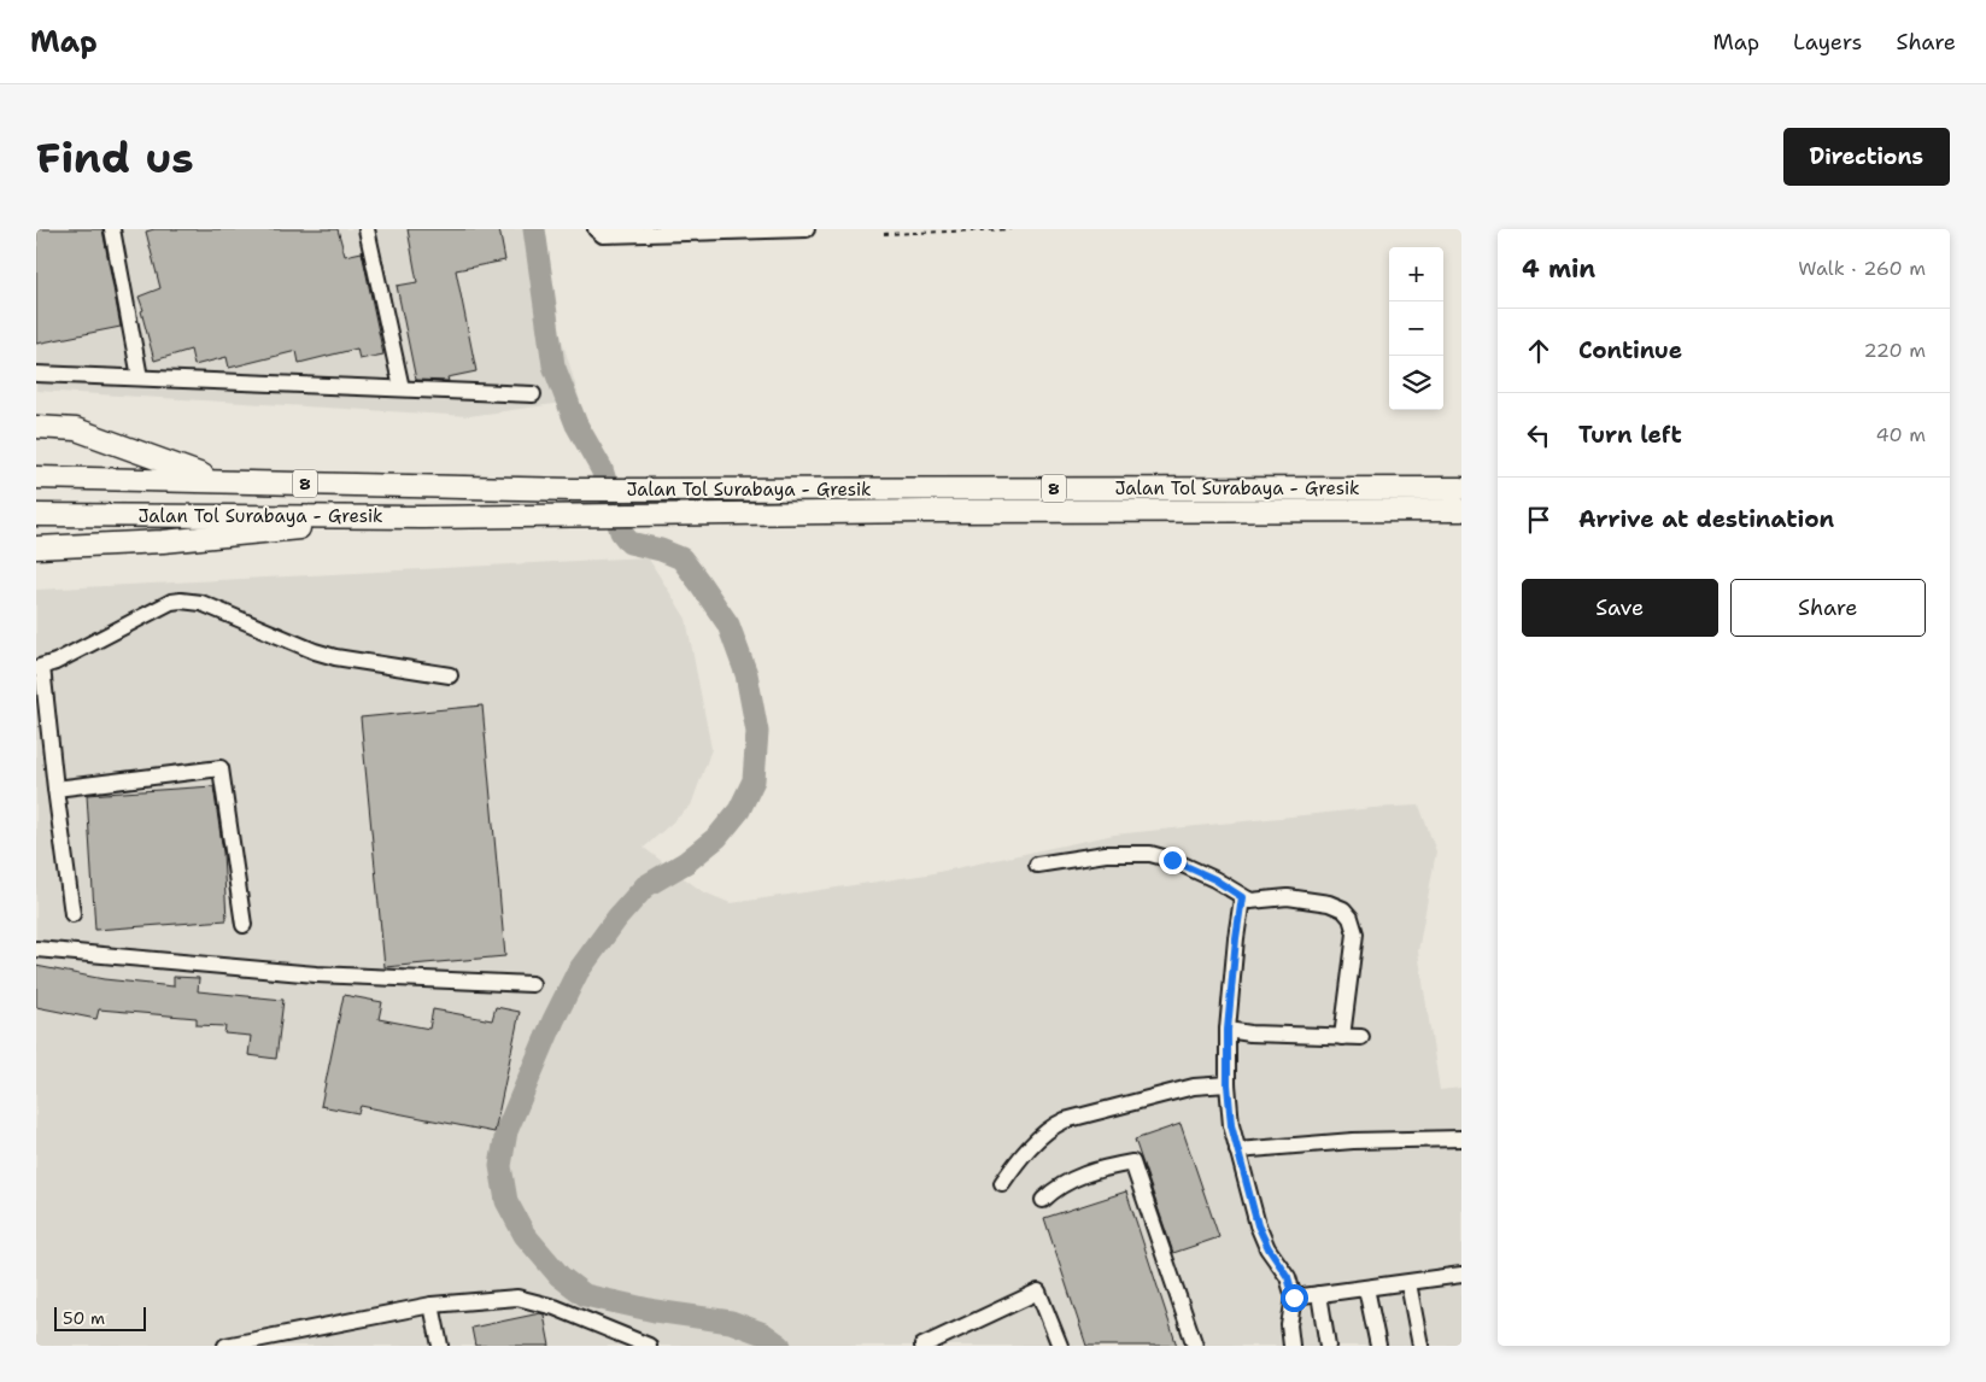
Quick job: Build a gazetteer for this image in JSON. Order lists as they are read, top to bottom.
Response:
{
  "streets": {
    "highway": ["8", "Jalan Tol Surabaya - Gresik"]
  },
  "scale_bar": "50 m",
  "page": {
    "header": "Map",
    "nav": ["Map", "Layers", "Share"],
    "buttons": [
      "Directions",
      ["Save", "Share"]
    ],
    "title": "Find us",
    "heading": ["4 min", "Walk · 260 m"],
    "map_buttons": ["+", "−"],
    "list": [
      ["Continue", "220 m"],
      ["Turn left", "40 m"],
      "Arrive at destination"
    ],
    "scale": "50 m"
  }
}
